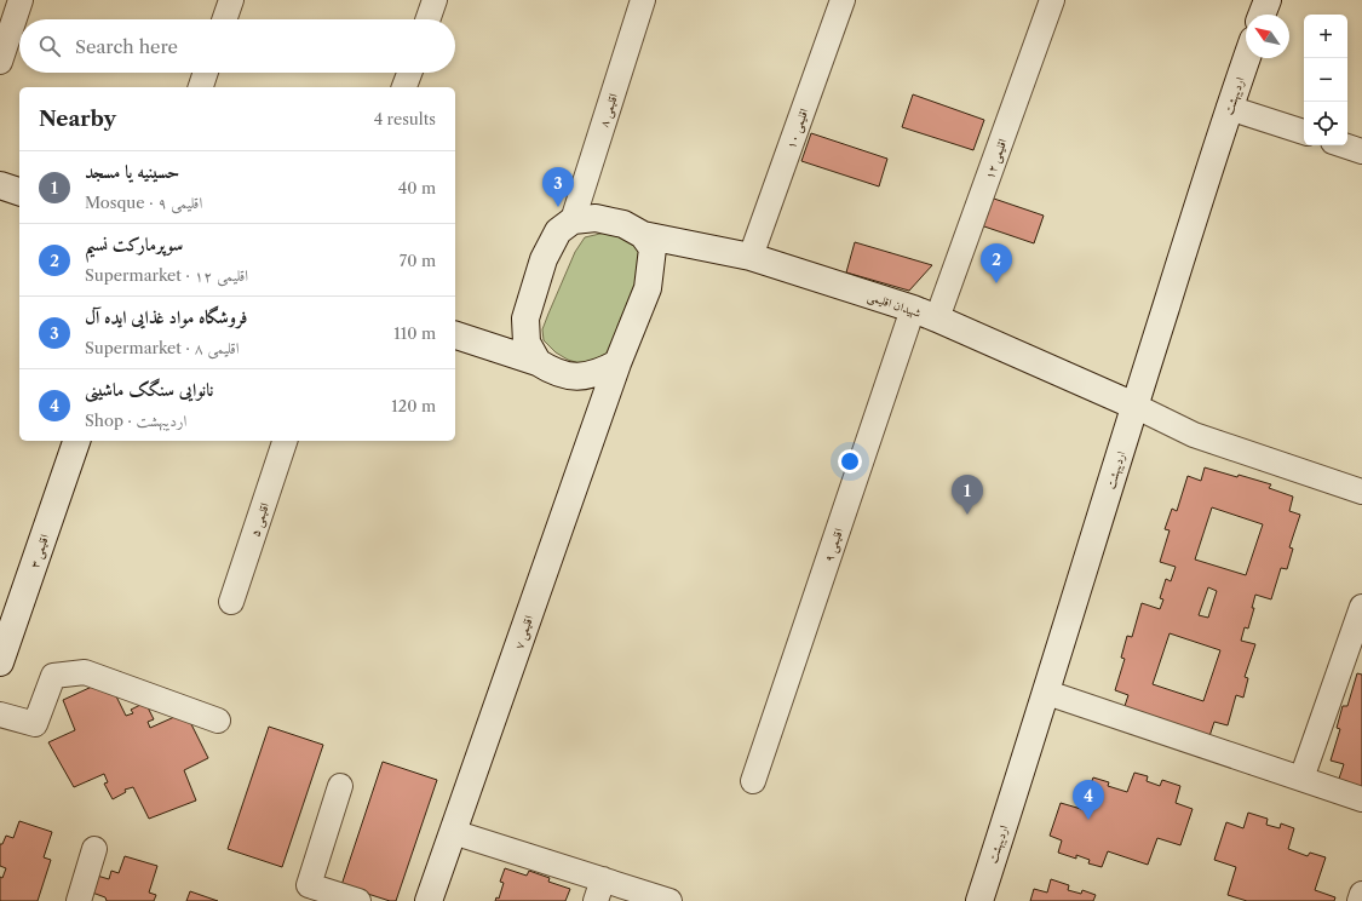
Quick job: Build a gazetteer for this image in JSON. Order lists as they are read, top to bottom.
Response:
{
  "streets": {
    "street": [
      "اردیبهشت",
      "اقلیمی ۸",
      "اقلیمی ۱۰",
      "اقلیمی ۱۲",
      "شهیدان اقلیمی",
      "اقلیمی ۵",
      "اقلیمی ۹",
      "اقلیمی ۳",
      "اقلیمی ۷"
    ]
  },
  "crossings": [
    ["اردیبهشت", "شهیدان اقلیمی"],
    ["اقلیمی ۸", "شهیدان اقلیمی"],
    ["اقلیمی ۸", "اقلیمی ۷"],
    ["اقلیمی ۱۰", "شهیدان اقلیمی"],
    ["اقلیمی ۱۲", "شهیدان اقلیمی"],
    ["اقلیمی ۱۲", "اقلیمی ۹"],
    ["شهیدان اقلیمی", "اقلیمی ۹"],
    ["شهیدان اقلیمی", "اقلیمی ۷"]
  ],
  "north": "top left",
  "page": {
    "map_buttons": ["+", "−"],
    "search": "Search here",
    "heading": ["Nearby", "4 results"],
    "list": [
      {
        "mark": "1",
        "name": "حسینیه یا مسجد",
        "note": "Mosque · اقلیمی ۹",
        "value": "40 m"
      },
      {
        "mark": "2",
        "name": "سوپرمارکت نسیم",
        "note": "Supermarket · اقلیمی ۱۲",
        "value": "70 m"
      },
      {
        "mark": "3",
        "name": "فروشگاه مواد غذایی ایده آل",
        "note": "Supermarket · اقلیمی ۸",
        "value": "110 m"
      },
      {
        "mark": "4",
        "name": "نانوایی سنگک ماشینی",
        "note": "Shop · اردیبهشت",
        "value": "120 m"
      }
    ],
    "pins": [
      "3",
      "2",
      "1",
      "4"
    ]
  }
}
